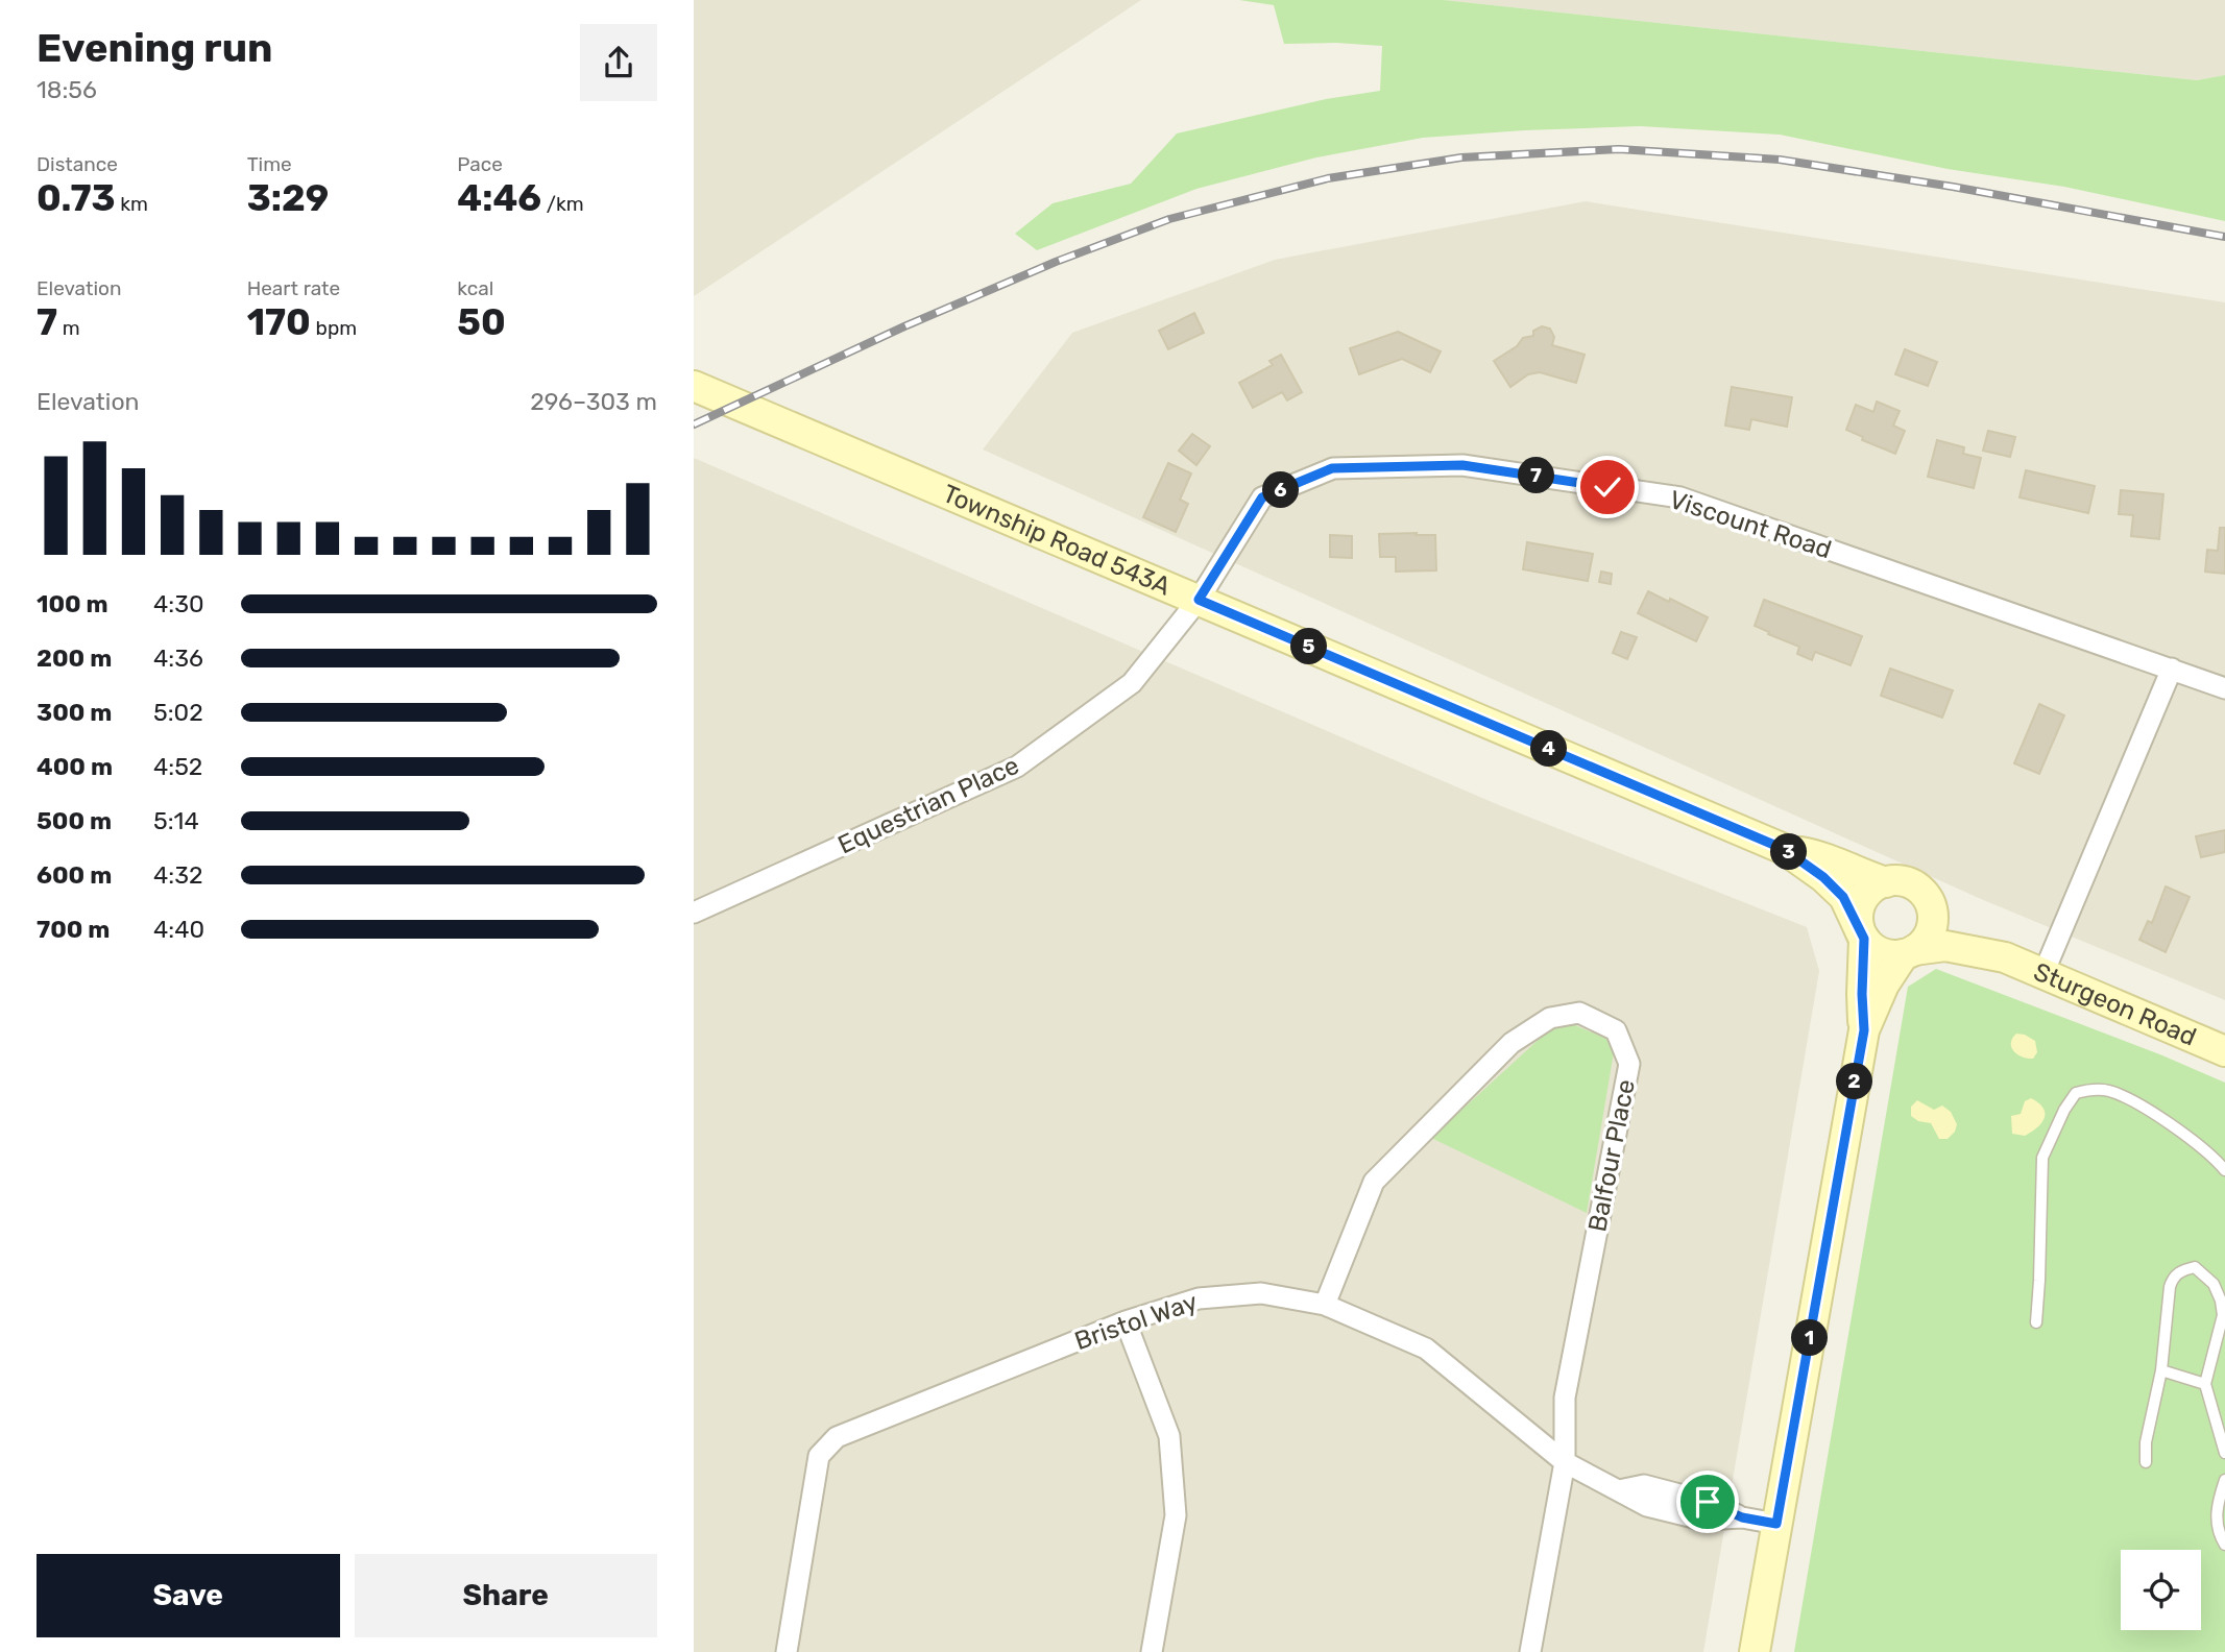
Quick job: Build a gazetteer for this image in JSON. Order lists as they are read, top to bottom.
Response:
{
  "streets": {
    "main road": ["Township Road 543A", "Sturgeon Road"],
    "street": [
      "Viscount Road",
      "Equestrian Place",
      "Balfour Place",
      "Bristol Way"
    ]
  },
  "crossings": [
    ["Viscount Road", "Township Road 543A"],
    ["Viscount Road", "Equestrian Place"],
    ["Township Road 543A", "Equestrian Place"],
    ["Township Road 543A", "Sturgeon Road"],
    ["Balfour Place", "Bristol Way"]
  ],
  "page": {
    "heading": ["Evening run", "18:56"],
    "stats": [
      ["Distance", "0.73 km"],
      ["Time", "3:29"],
      ["Pace", "4:46 /km"],
      ["Elevation", "7 m"],
      ["Heart rate", "170 bpm"],
      ["kcal", "50"]
    ],
    "chart": ["Elevation", "296–303 m"],
    "pins": [
      "7",
      "6",
      "5",
      "4",
      "3",
      "2",
      "1"
    ],
    "list": [
      {
        "name": "100 m",
        "note": "4:30"
      },
      {
        "name": "200 m",
        "note": "4:36"
      },
      {
        "name": "300 m",
        "note": "5:02"
      },
      {
        "name": "400 m",
        "note": "4:52"
      },
      {
        "name": "500 m",
        "note": "5:14"
      },
      {
        "name": "600 m",
        "note": "4:32"
      },
      {
        "name": "700 m",
        "note": "4:40"
      }
    ],
    "buttons": ["Save", "Share"]
  }
}
